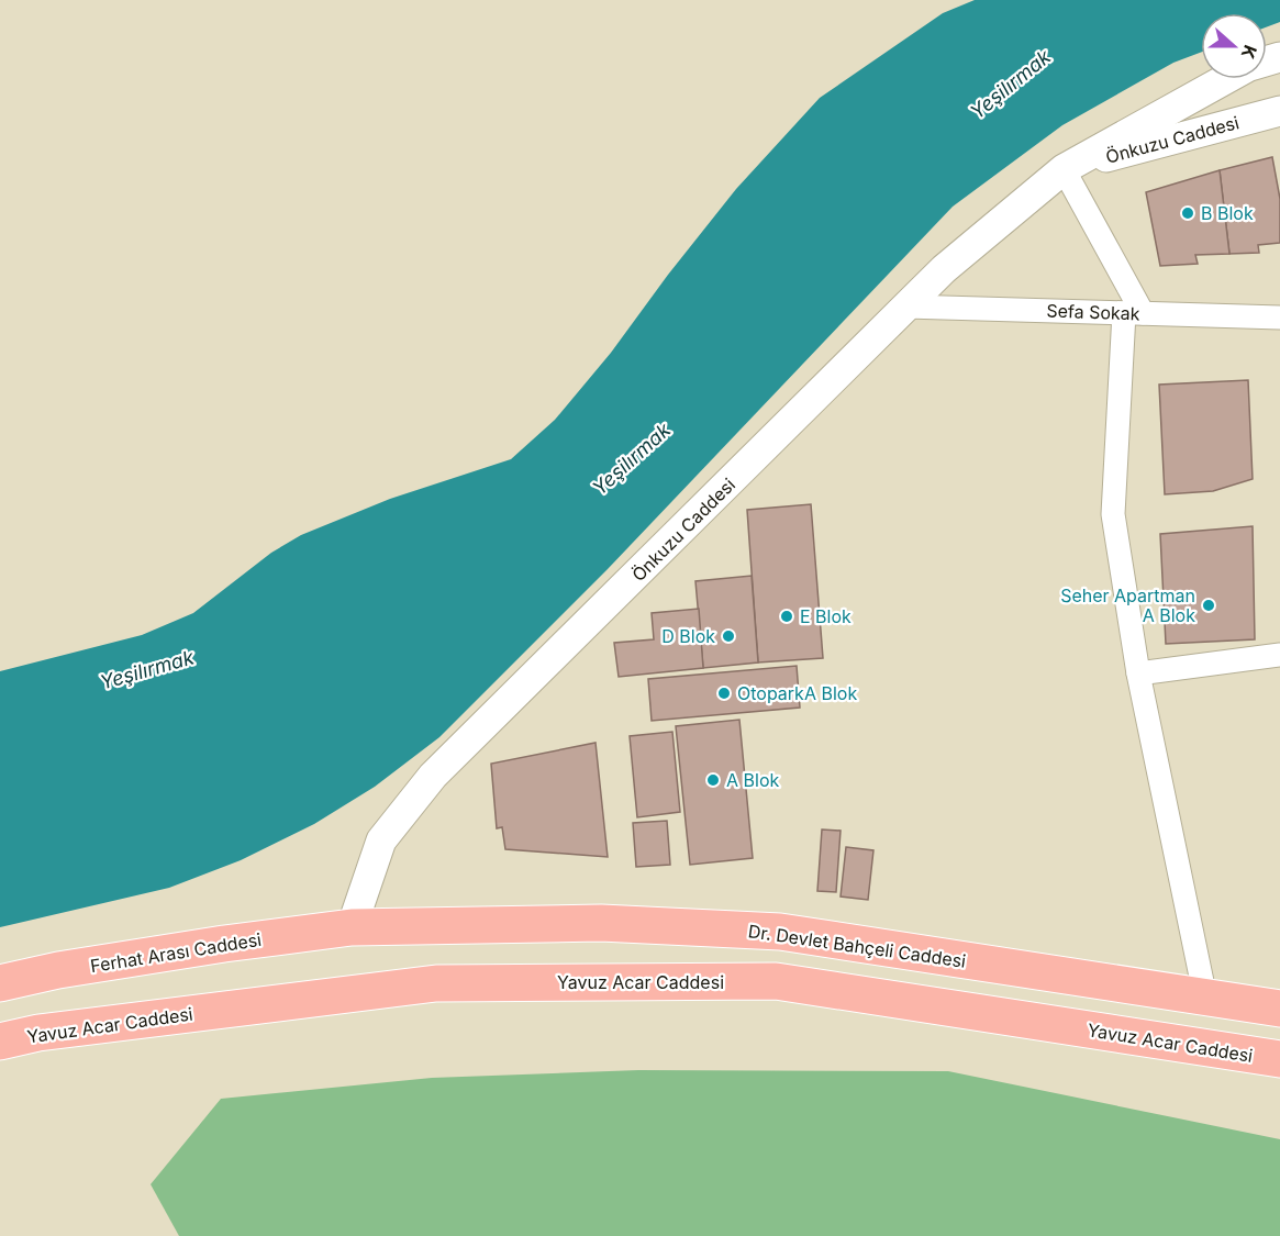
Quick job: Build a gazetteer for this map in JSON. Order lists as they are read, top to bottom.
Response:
{
  "streets": {
    "main road": ["Dr. Devlet Bahçeli Caddesi", "Ferhat Arası Caddesi", "Yavuz Acar Caddesi"],
    "street": ["Önkuzu Caddesi", "Sefa Sokak"]
  },
  "crossings": [
    ["Önkuzu Caddesi", "Sefa Sokak"],
    ["Önkuzu Caddesi", "Dr. Devlet Bahçeli Caddesi"],
    ["Önkuzu Caddesi", "Ferhat Arası Caddesi"],
    ["Dr. Devlet Bahçeli Caddesi", "Ferhat Arası Caddesi"]
  ],
  "water": ["Yeşilırmak"],
  "places": [
    "B Blok",
    "Seher Apartman A Blok",
    "E Blok",
    "D Blok",
    "OtoparkA Blok",
    "A Blok"
  ],
  "north": "right"
}
